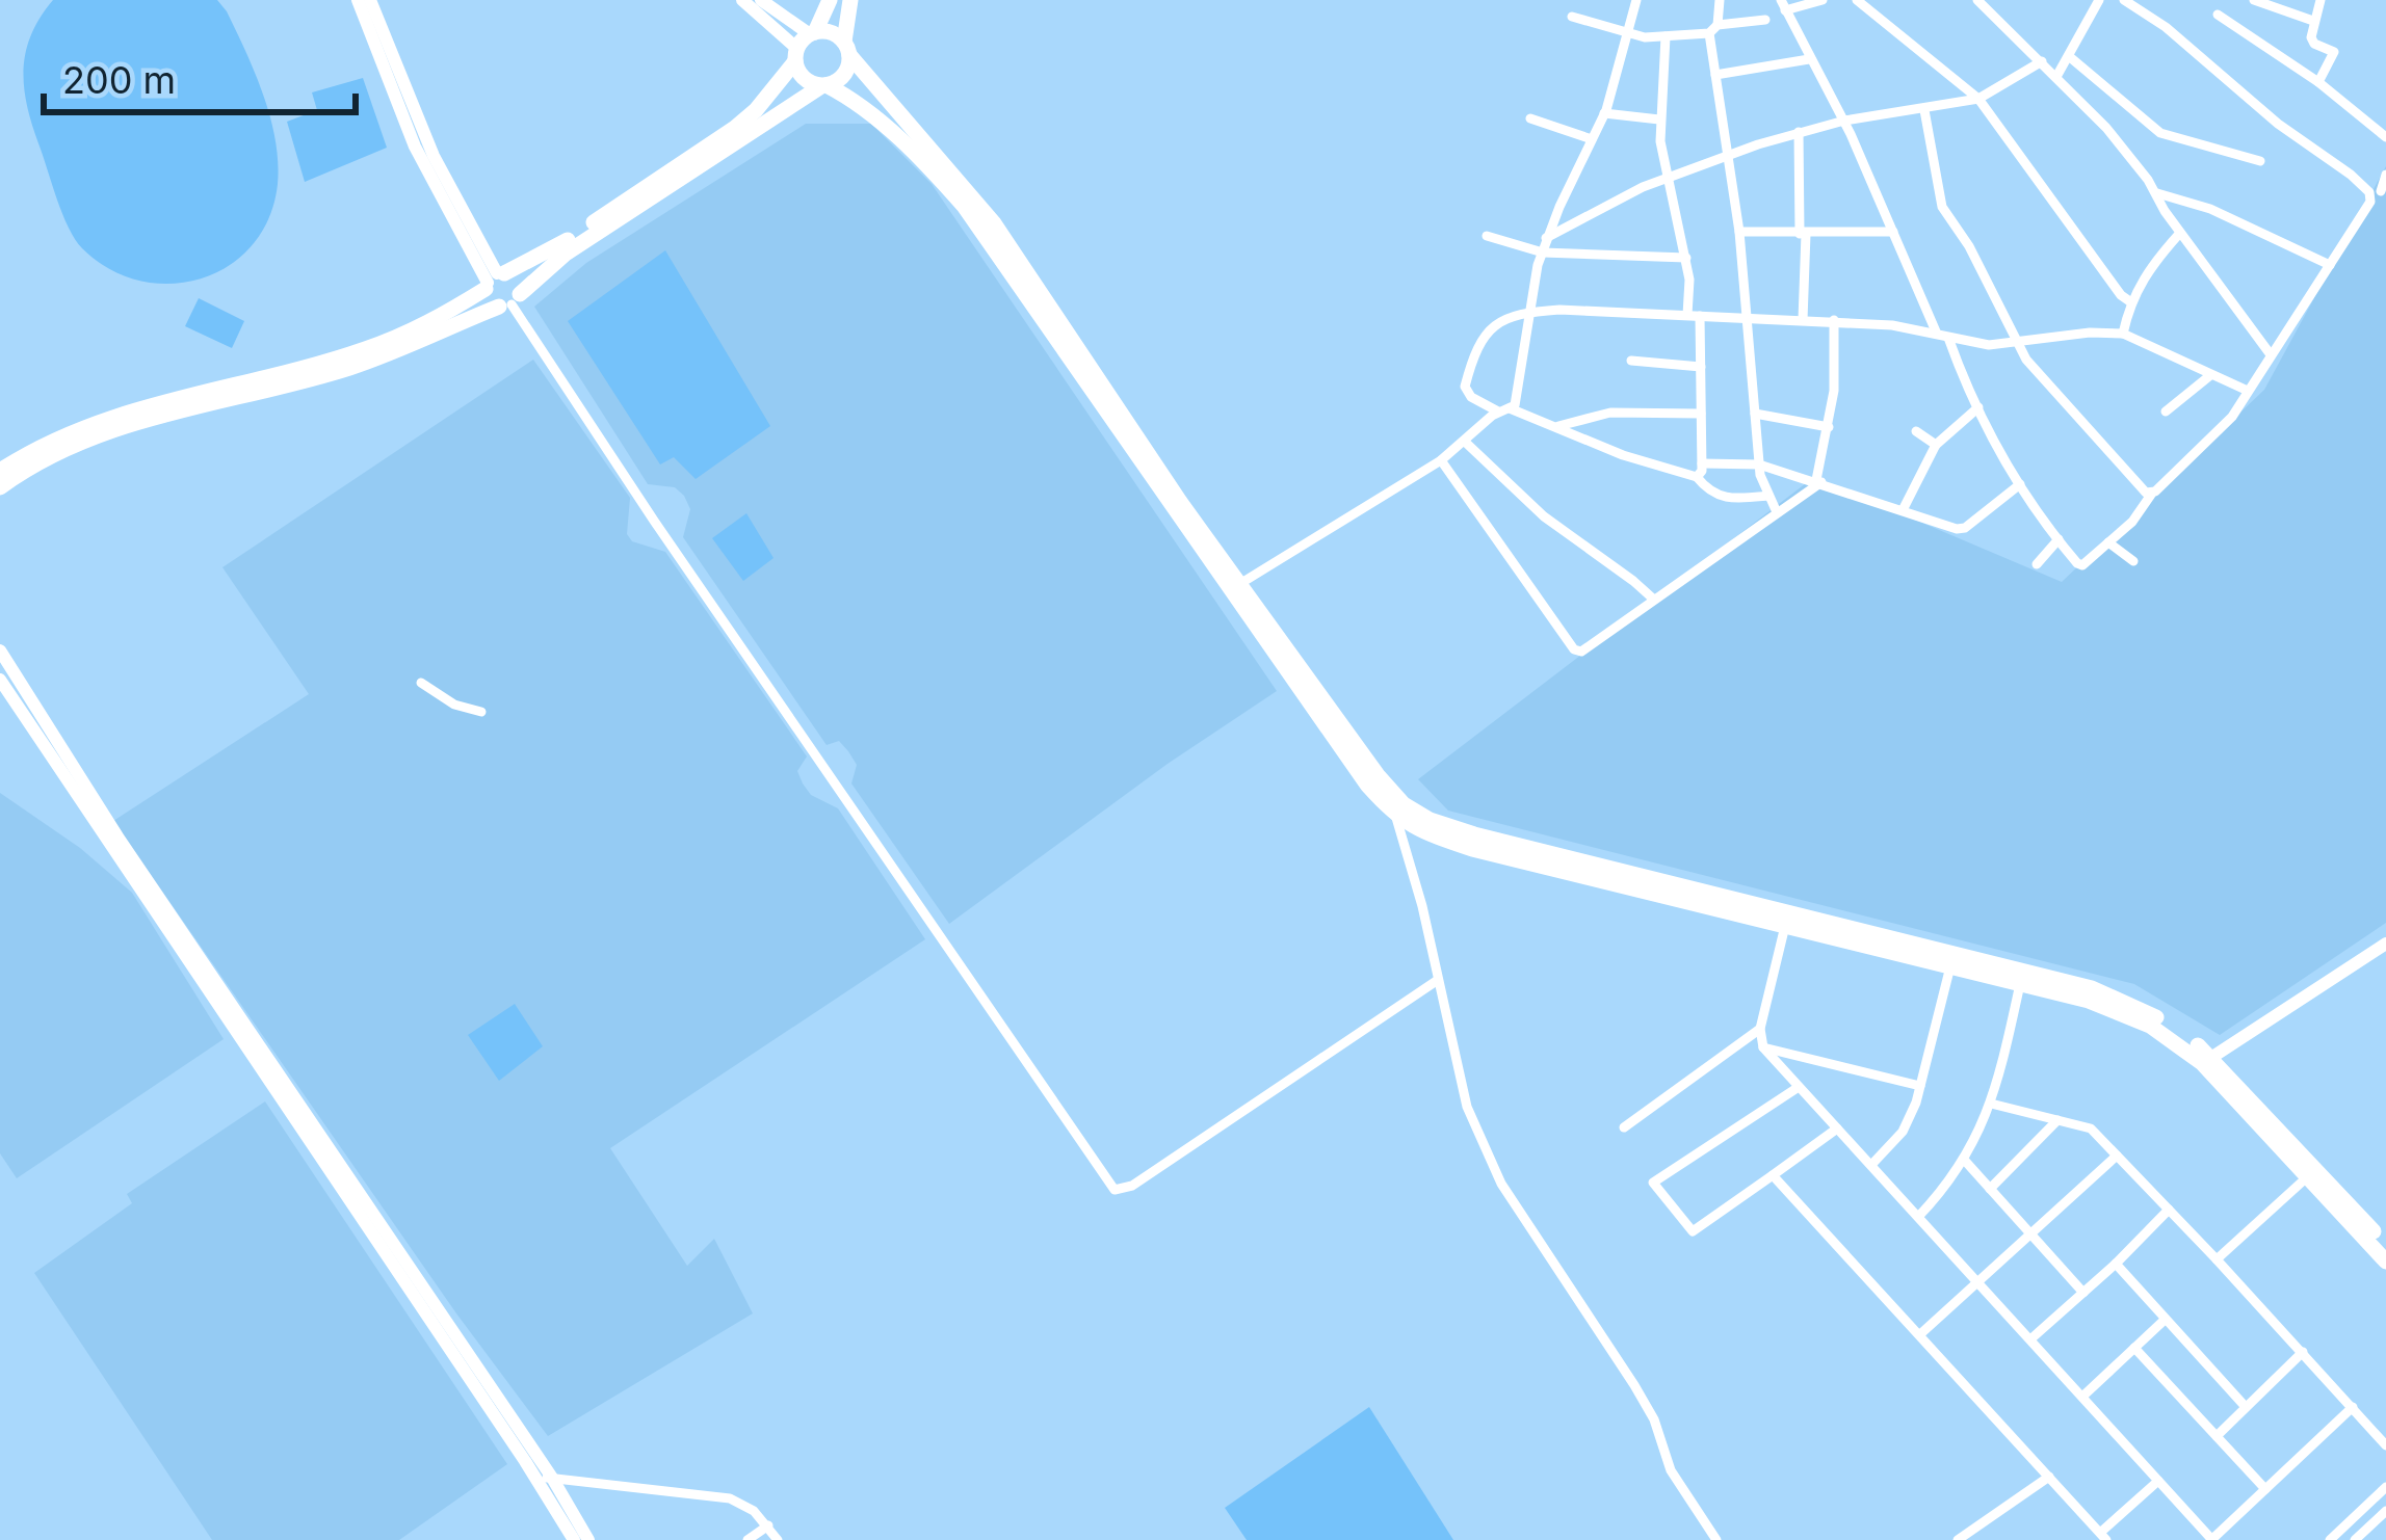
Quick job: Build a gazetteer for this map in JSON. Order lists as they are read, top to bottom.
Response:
{
  "scale_bar": "200 m"
}
